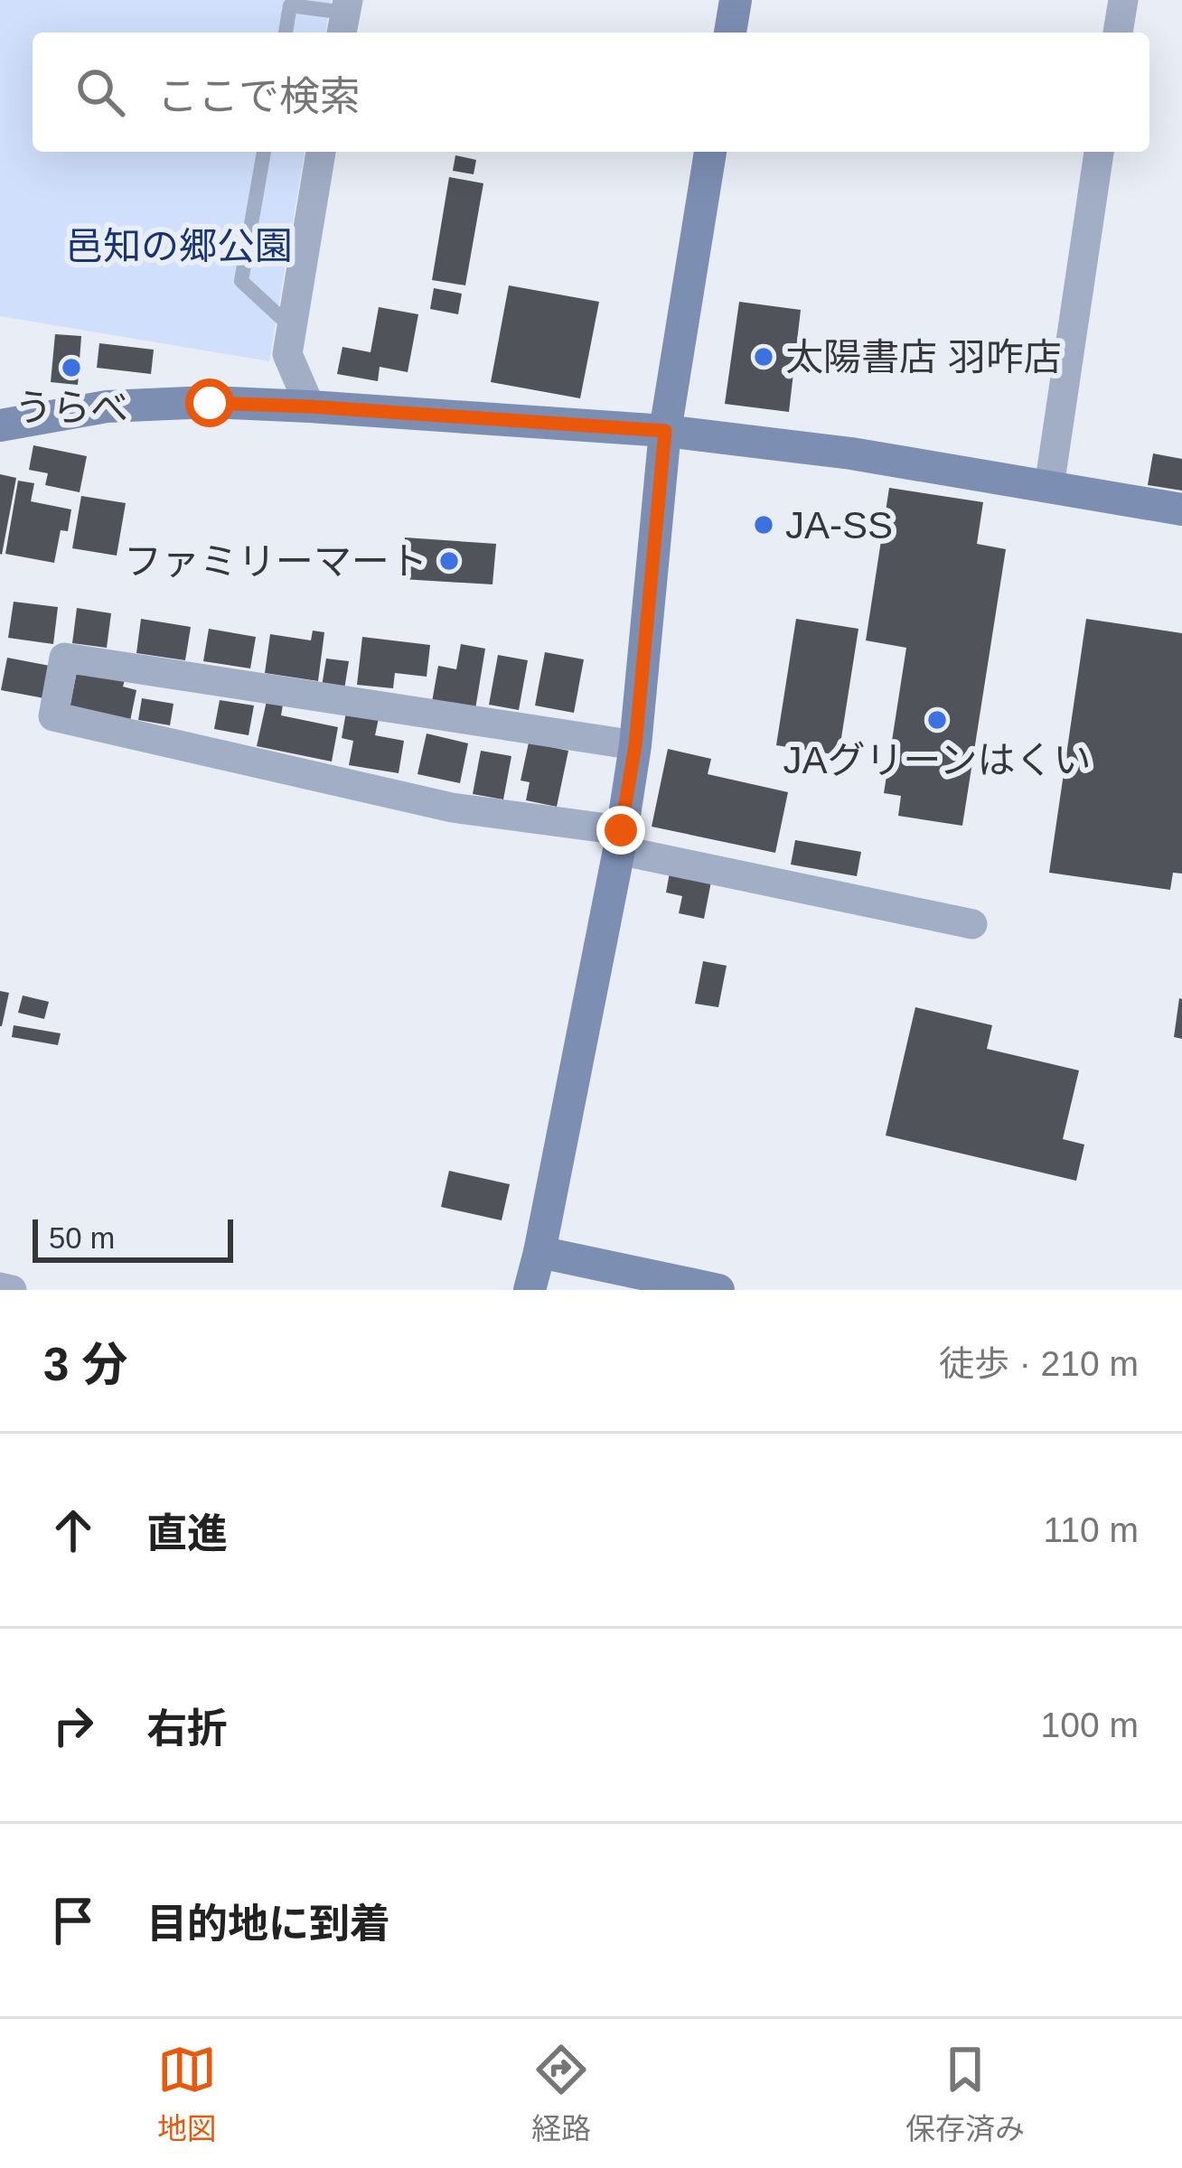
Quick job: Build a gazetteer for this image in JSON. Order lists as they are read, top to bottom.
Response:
{
  "parks": ["邑知の郷公園"],
  "places": [
    "太陽書店 羽咋店",
    "うらべ",
    "JA-SS",
    "ファミリーマート",
    "JAグリーンはくい"
  ],
  "scale_bar": "50 m",
  "page": {
    "search": "ここで検索",
    "scale": "50 m",
    "heading": ["3 分", "徒歩 · 210 m"],
    "list": [
      ["直進", "110 m"],
      ["右折", "100 m"],
      "目的地に到着"
    ],
    "nav": ["地図", "経路", "保存済み"]
  }
}
